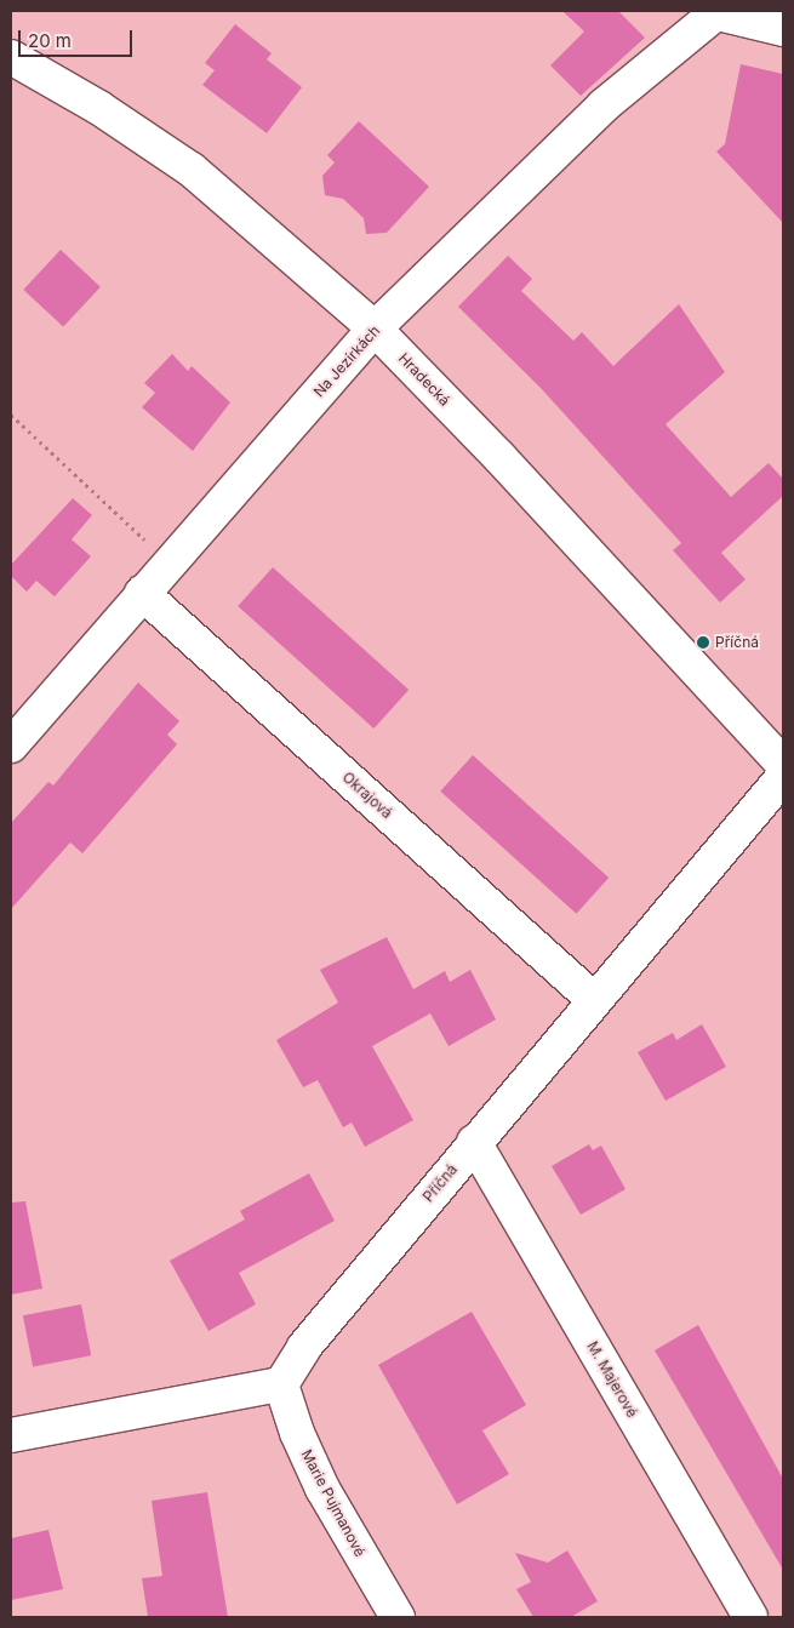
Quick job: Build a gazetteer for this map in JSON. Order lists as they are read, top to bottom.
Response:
{
  "streets": {
    "street": [
      "Na Jezírkách",
      "Hradecká",
      "Okrajová",
      "Příčná",
      "M. Majerové",
      "Marie Pujmanové"
    ]
  },
  "crossings": [
    ["Na Jezírkách", "Hradecká"],
    ["Na Jezírkách", "Okrajová"],
    ["Okrajová", "Příčná"],
    ["Příčná", "M. Majerové"],
    ["Příčná", "Marie Pujmanové"]
  ],
  "places": ["Příčná"],
  "scale_bar": "20 m"
}
